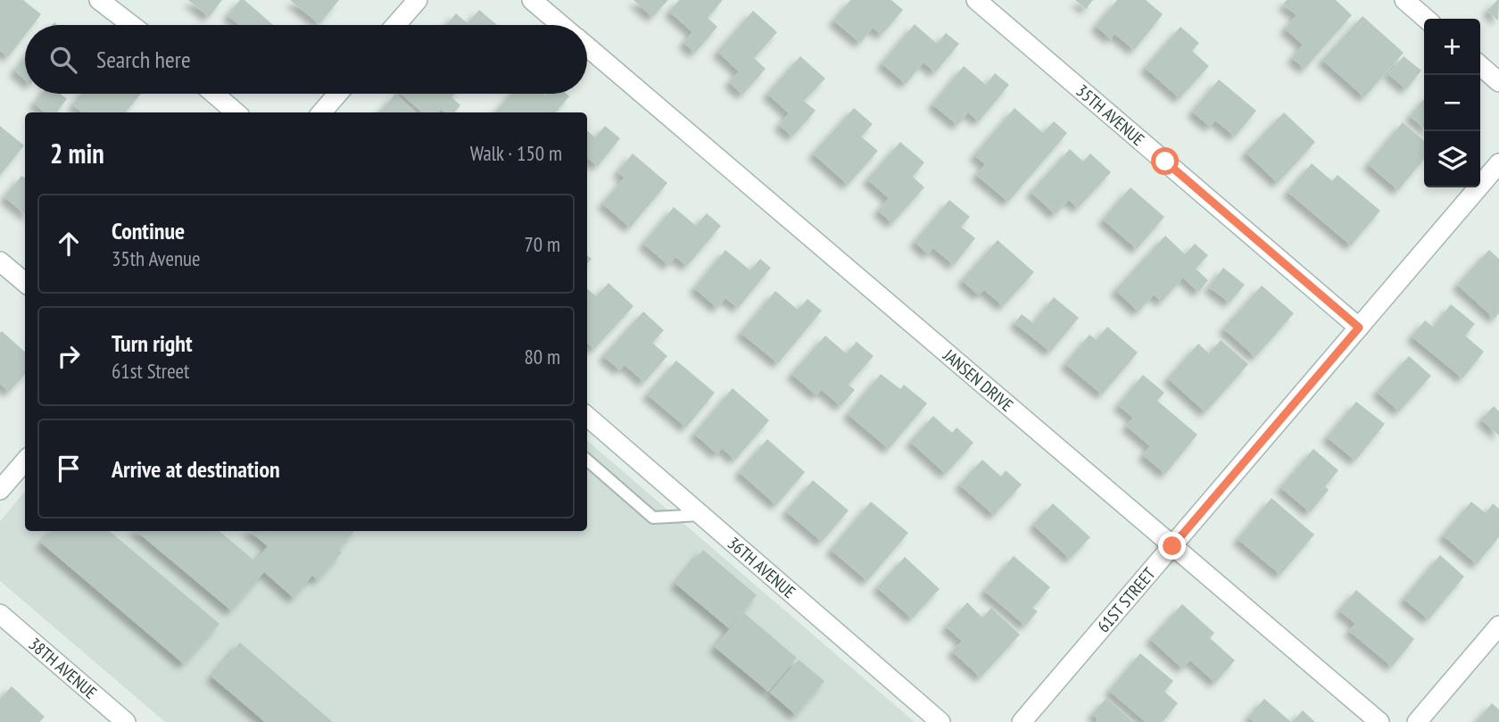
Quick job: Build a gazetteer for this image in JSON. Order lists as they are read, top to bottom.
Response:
{
  "streets": {
    "street": [
      "35TH AVENUE",
      "JANSEN DRIVE",
      "36TH AVENUE",
      "61ST STREET",
      "38TH AVENUE"
    ]
  },
  "crossings": [
    ["35TH AVENUE", "61ST STREET"],
    ["JANSEN DRIVE", "61ST STREET"]
  ],
  "page": {
    "map_buttons": ["+", "−"],
    "search": "Search here",
    "heading": ["2 min", "Walk · 150 m"],
    "list": [
      ["Continue", "35th Avenue", "70 m"],
      ["Turn right", "61st Street", "80 m"],
      "Arrive at destination"
    ]
  }
}
